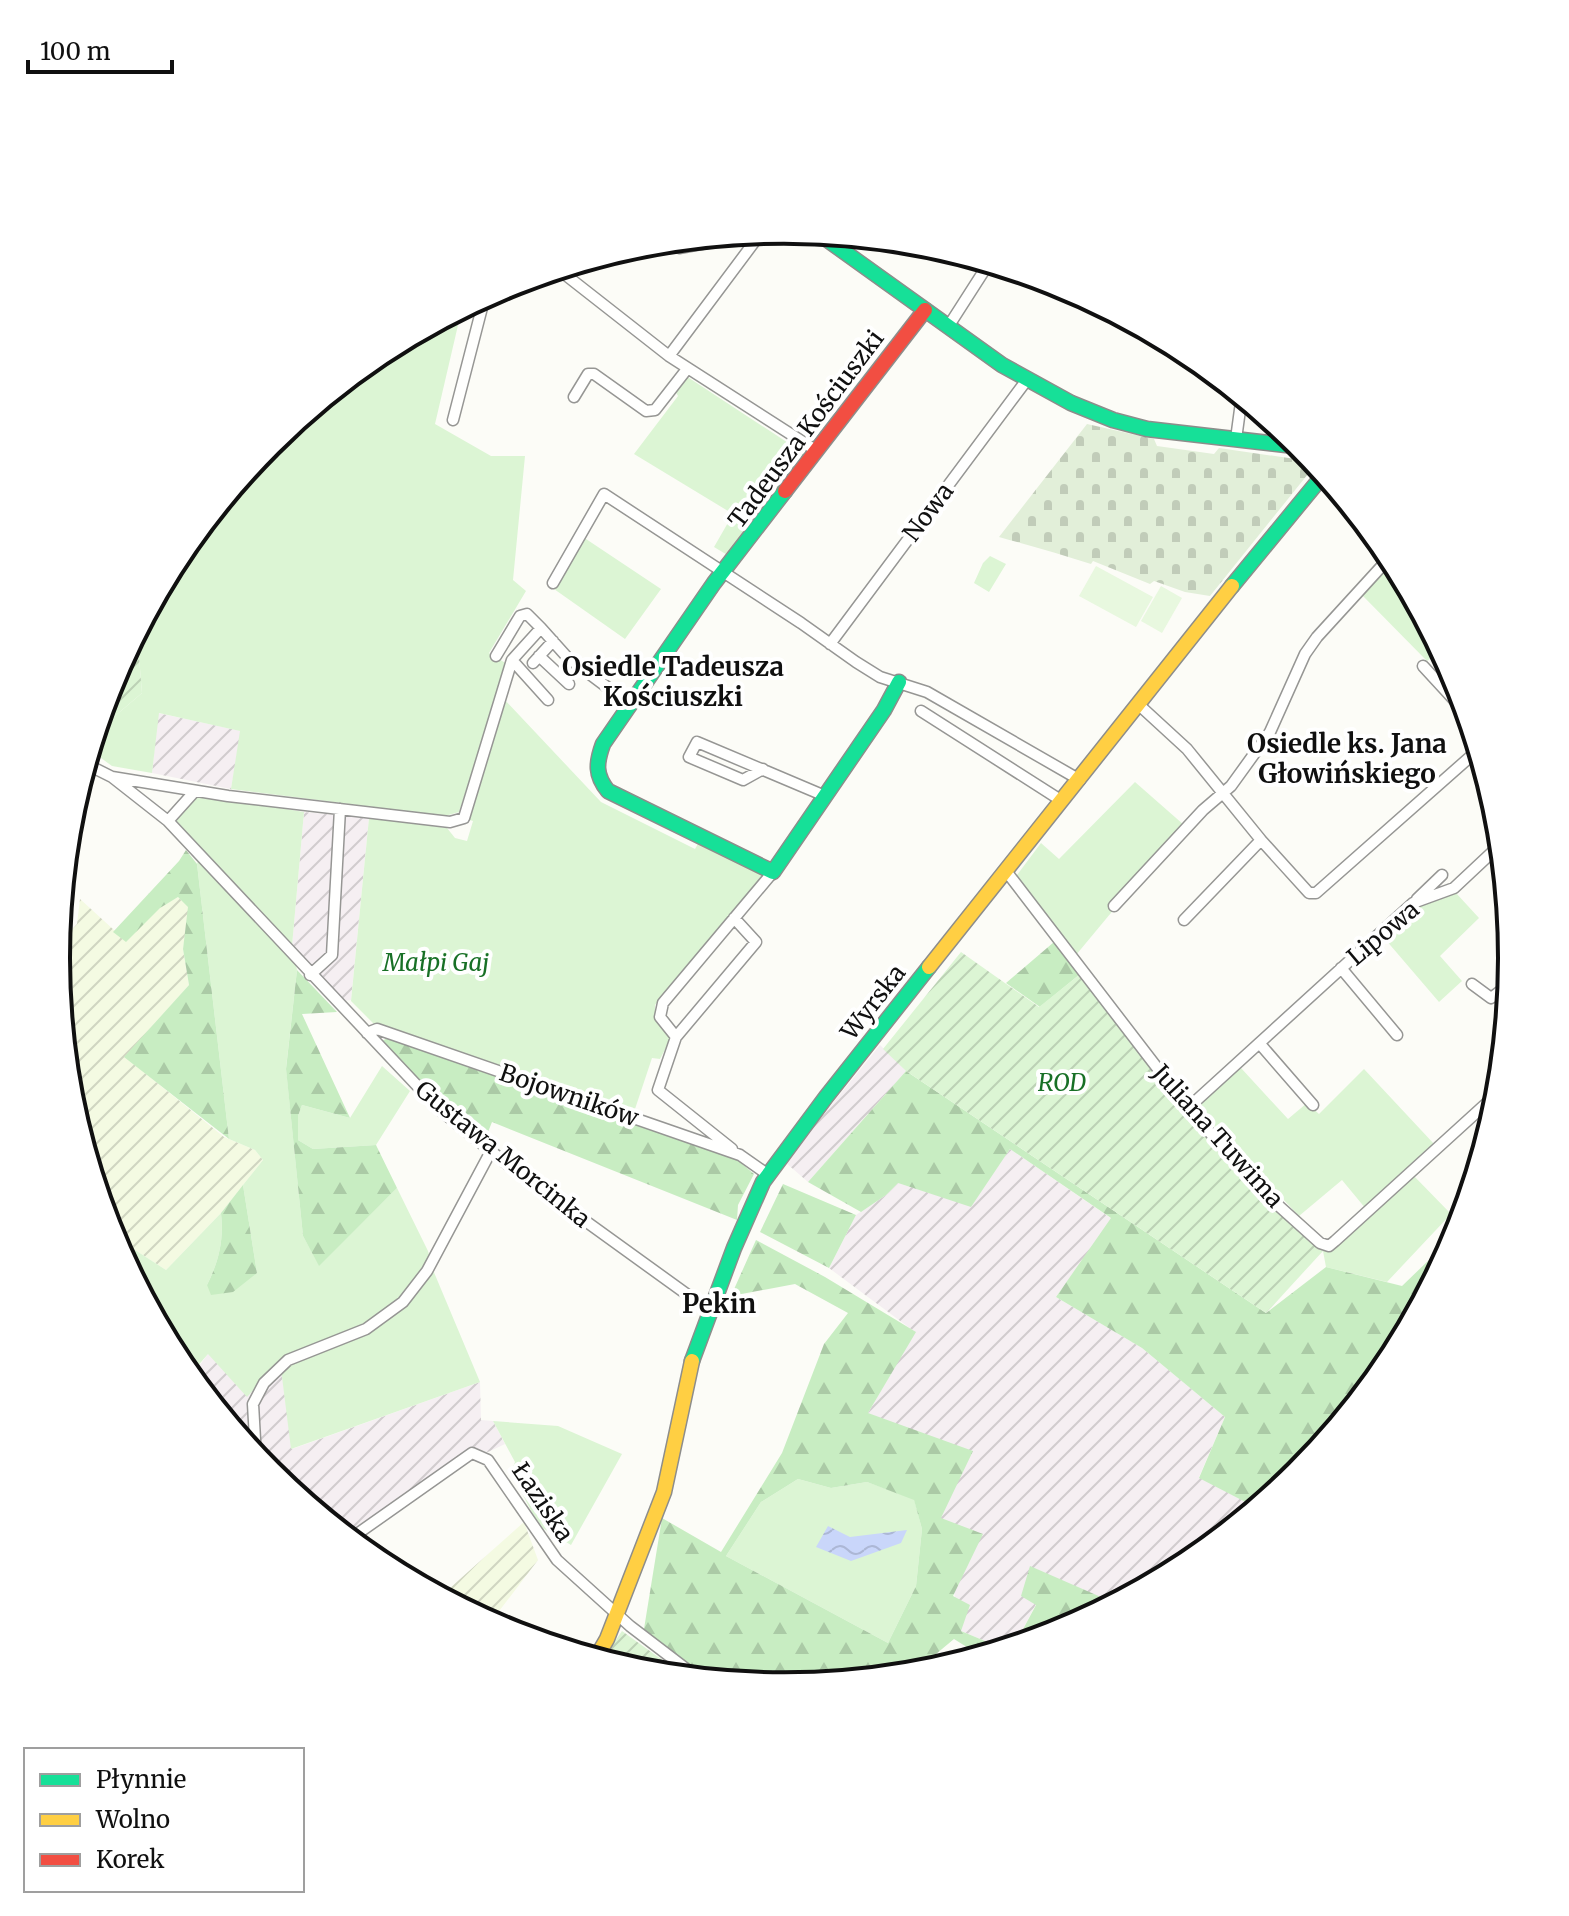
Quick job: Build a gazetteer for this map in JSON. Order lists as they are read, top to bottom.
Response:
{
  "streets": {
    "street": [
      "Tadeusza Kościuszki",
      "Nowa",
      "Lipowa",
      "Wyrska",
      "Bojowników",
      "Juliana Tuwima",
      "Gustawa Morcinka",
      "Łaziska"
    ]
  },
  "crossings": [
    ["Lipowa", "Juliana Tuwima"],
    ["Wyrska", "Bojowników"],
    ["Wyrska", "Juliana Tuwima"],
    ["Wyrska", "Gustawa Morcinka"],
    ["Wyrska", "Łaziska"],
    ["Bojowników", "Gustawa Morcinka"]
  ],
  "districts": ["Osiedle Tadeusza Kościuszki", "Osiedle ks. Jana Głowińskiego", "Pekin"],
  "parks": ["Małpi Gaj", "ROD"],
  "legend": ["Płynnie", "Wolno", "Korek"],
  "scale_bar": "100 m"
}
